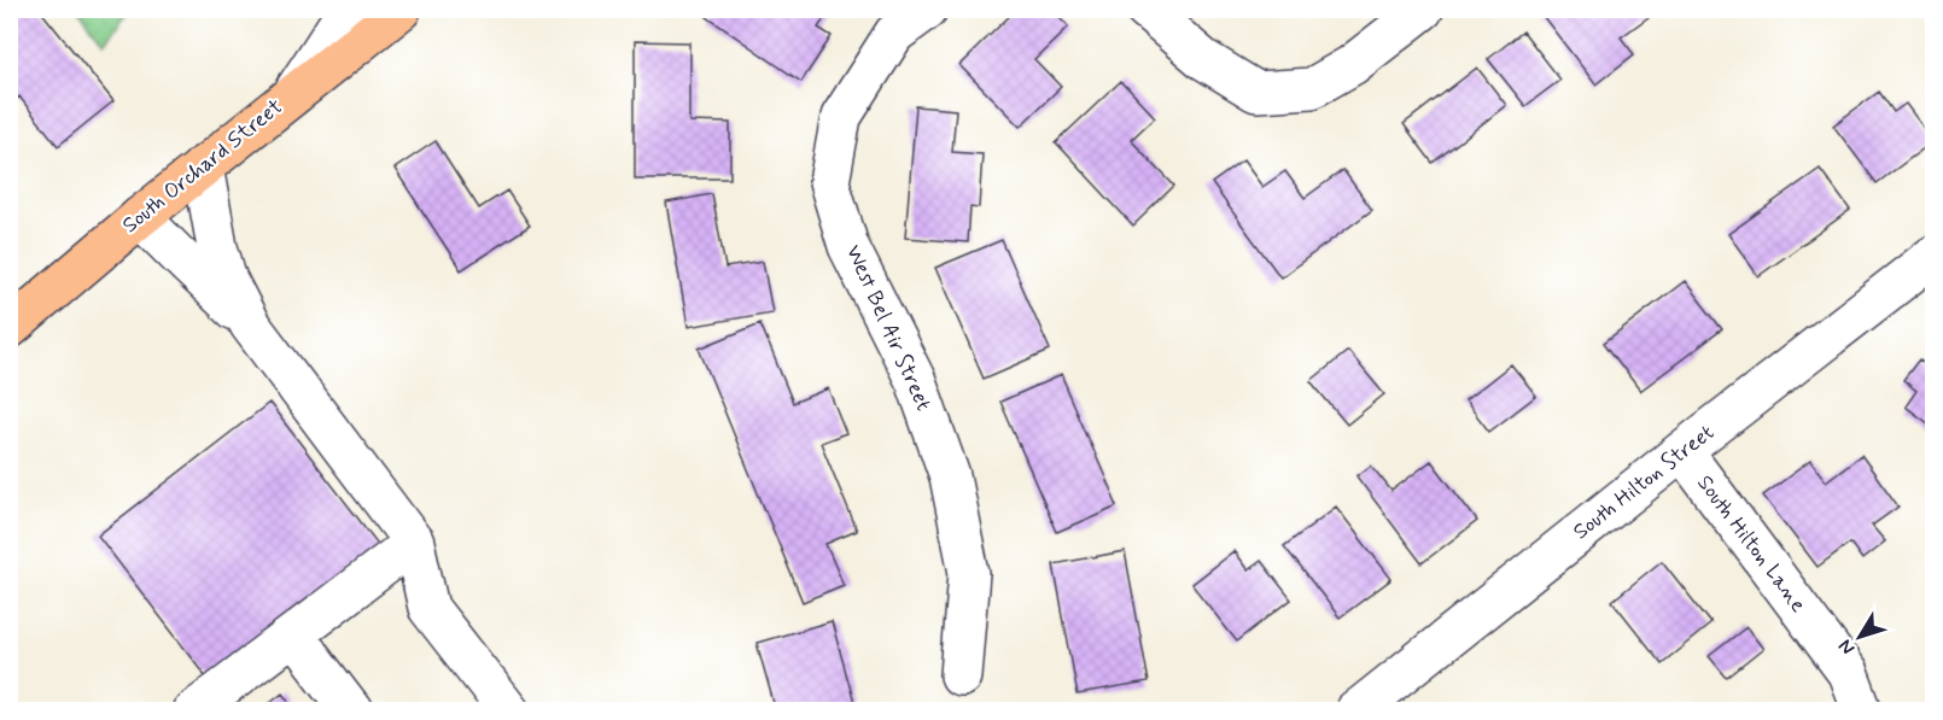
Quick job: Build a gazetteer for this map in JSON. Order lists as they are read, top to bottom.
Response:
{
  "streets": {
    "main road": ["South Orchard Street"],
    "street": ["West Bel Air Street", "South Hilton Street", "South Hilton Lane"]
  },
  "crossings": [
    ["South Hilton Street", "South Hilton Lane"]
  ],
  "north": "bottom left"
}
